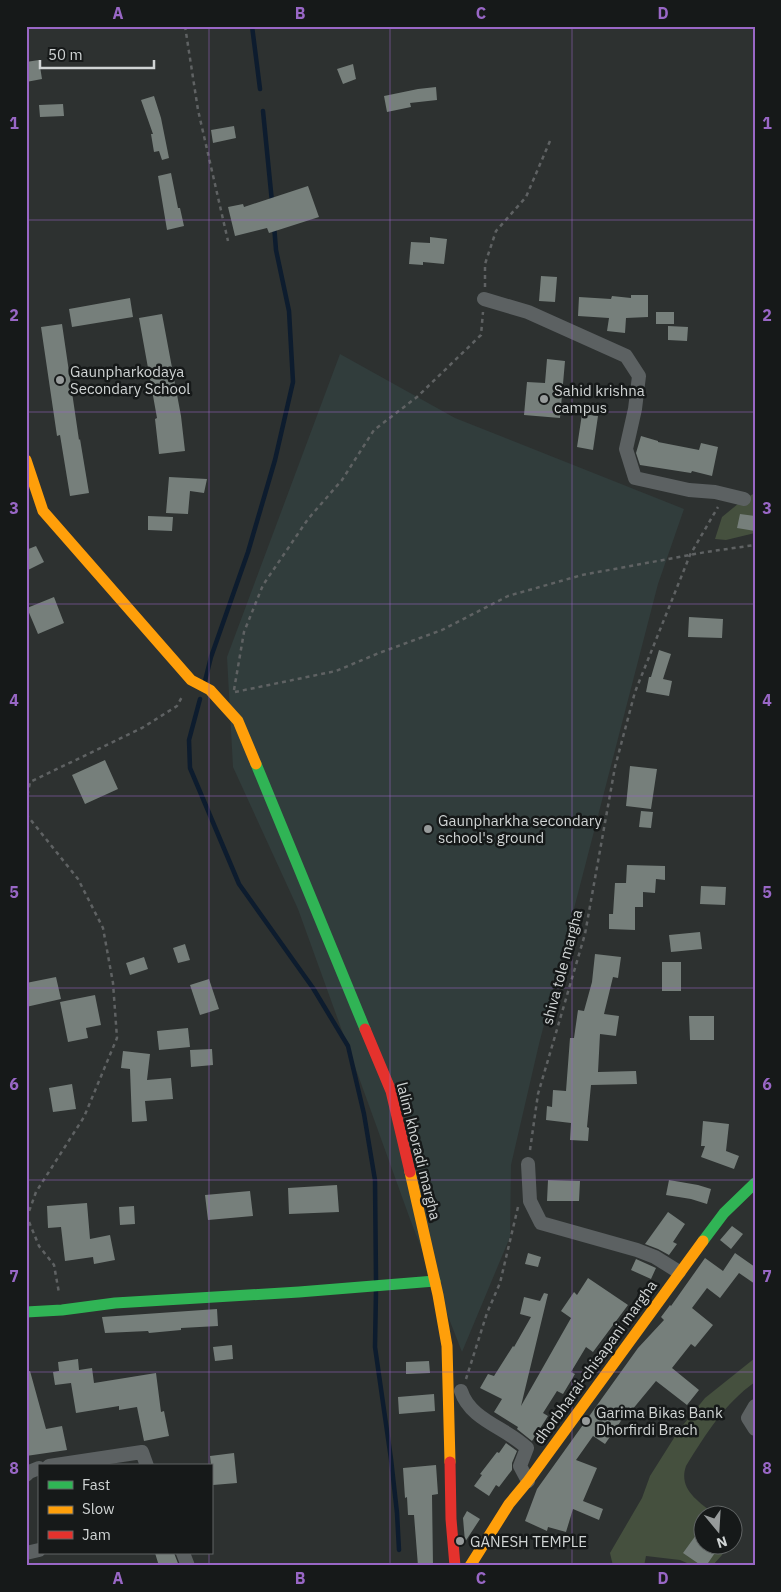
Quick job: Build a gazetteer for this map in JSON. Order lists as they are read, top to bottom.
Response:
{
  "streets": {
    "street": ["lalim khoradi margha", "dhorbharai-chisapani margha"],
    "path": ["shiva tole margha"]
  },
  "places": [
    "Gaunpharkodaya Secondary School",
    "Sahid krishna campus",
    "Gaunpharkha secondary school's ground",
    "Garima Bikas Bank Dhorfirdi Brach",
    "GANESH TEMPLE"
  ],
  "legend": ["Fast", "Slow", "Jam"],
  "scale_bar": "50 m",
  "north": "bottom",
  "grid": {
    "columns": [
      "A",
      "B",
      "C",
      "D"
    ],
    "rows": [
      "1",
      "2",
      "3",
      "4",
      "5",
      "6",
      "7",
      "8"
    ]
  }
}
